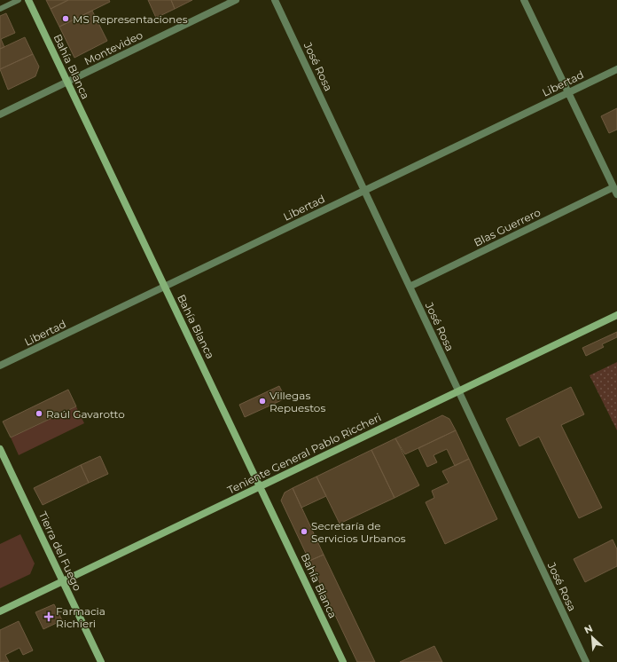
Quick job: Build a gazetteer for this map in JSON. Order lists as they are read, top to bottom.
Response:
{
  "streets": {
    "street": [
      "Montevideo",
      "Bahía Blanca",
      "José Rosa",
      "Libertad",
      "Blas Guerrero",
      "Teniente General Pablo Riccheri",
      "Tierra del Fuego"
    ]
  },
  "crossings": [
    ["Montevideo", "Bahía Blanca"],
    ["Bahía Blanca", "Libertad"],
    ["Bahía Blanca", "Teniente General Pablo Riccheri"],
    ["José Rosa", "Libertad"],
    ["José Rosa", "Blas Guerrero"],
    ["José Rosa", "Teniente General Pablo Riccheri"],
    ["Teniente General Pablo Riccheri", "Tierra del Fuego"]
  ],
  "places": {
    "other": [
      "MS Representaciones",
      "Villegas Repuestos",
      "Raúl Gavarotto",
      "Secretaría de Servicios Urbanos"
    ],
    "health": ["Farmacia Richieri"]
  },
  "north": "top left"
}
